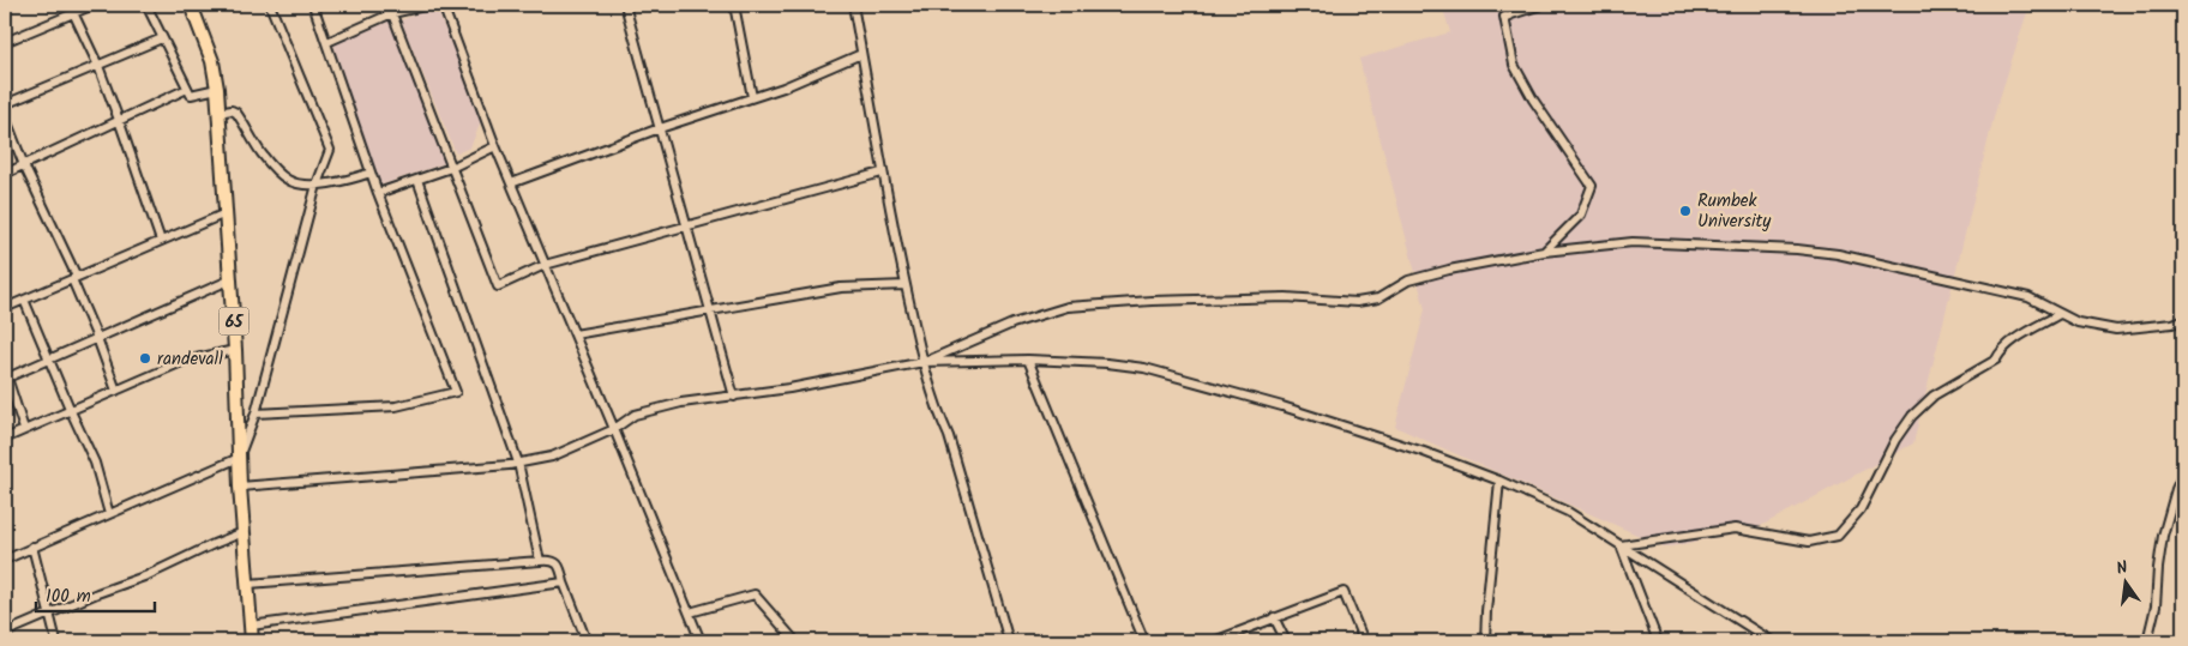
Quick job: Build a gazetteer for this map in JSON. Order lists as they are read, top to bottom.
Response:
{
  "streets": {
    "main road": ["65"]
  },
  "places": ["Rumbek University", "randevall"],
  "scale_bar": "100 m",
  "north": "top"
}
